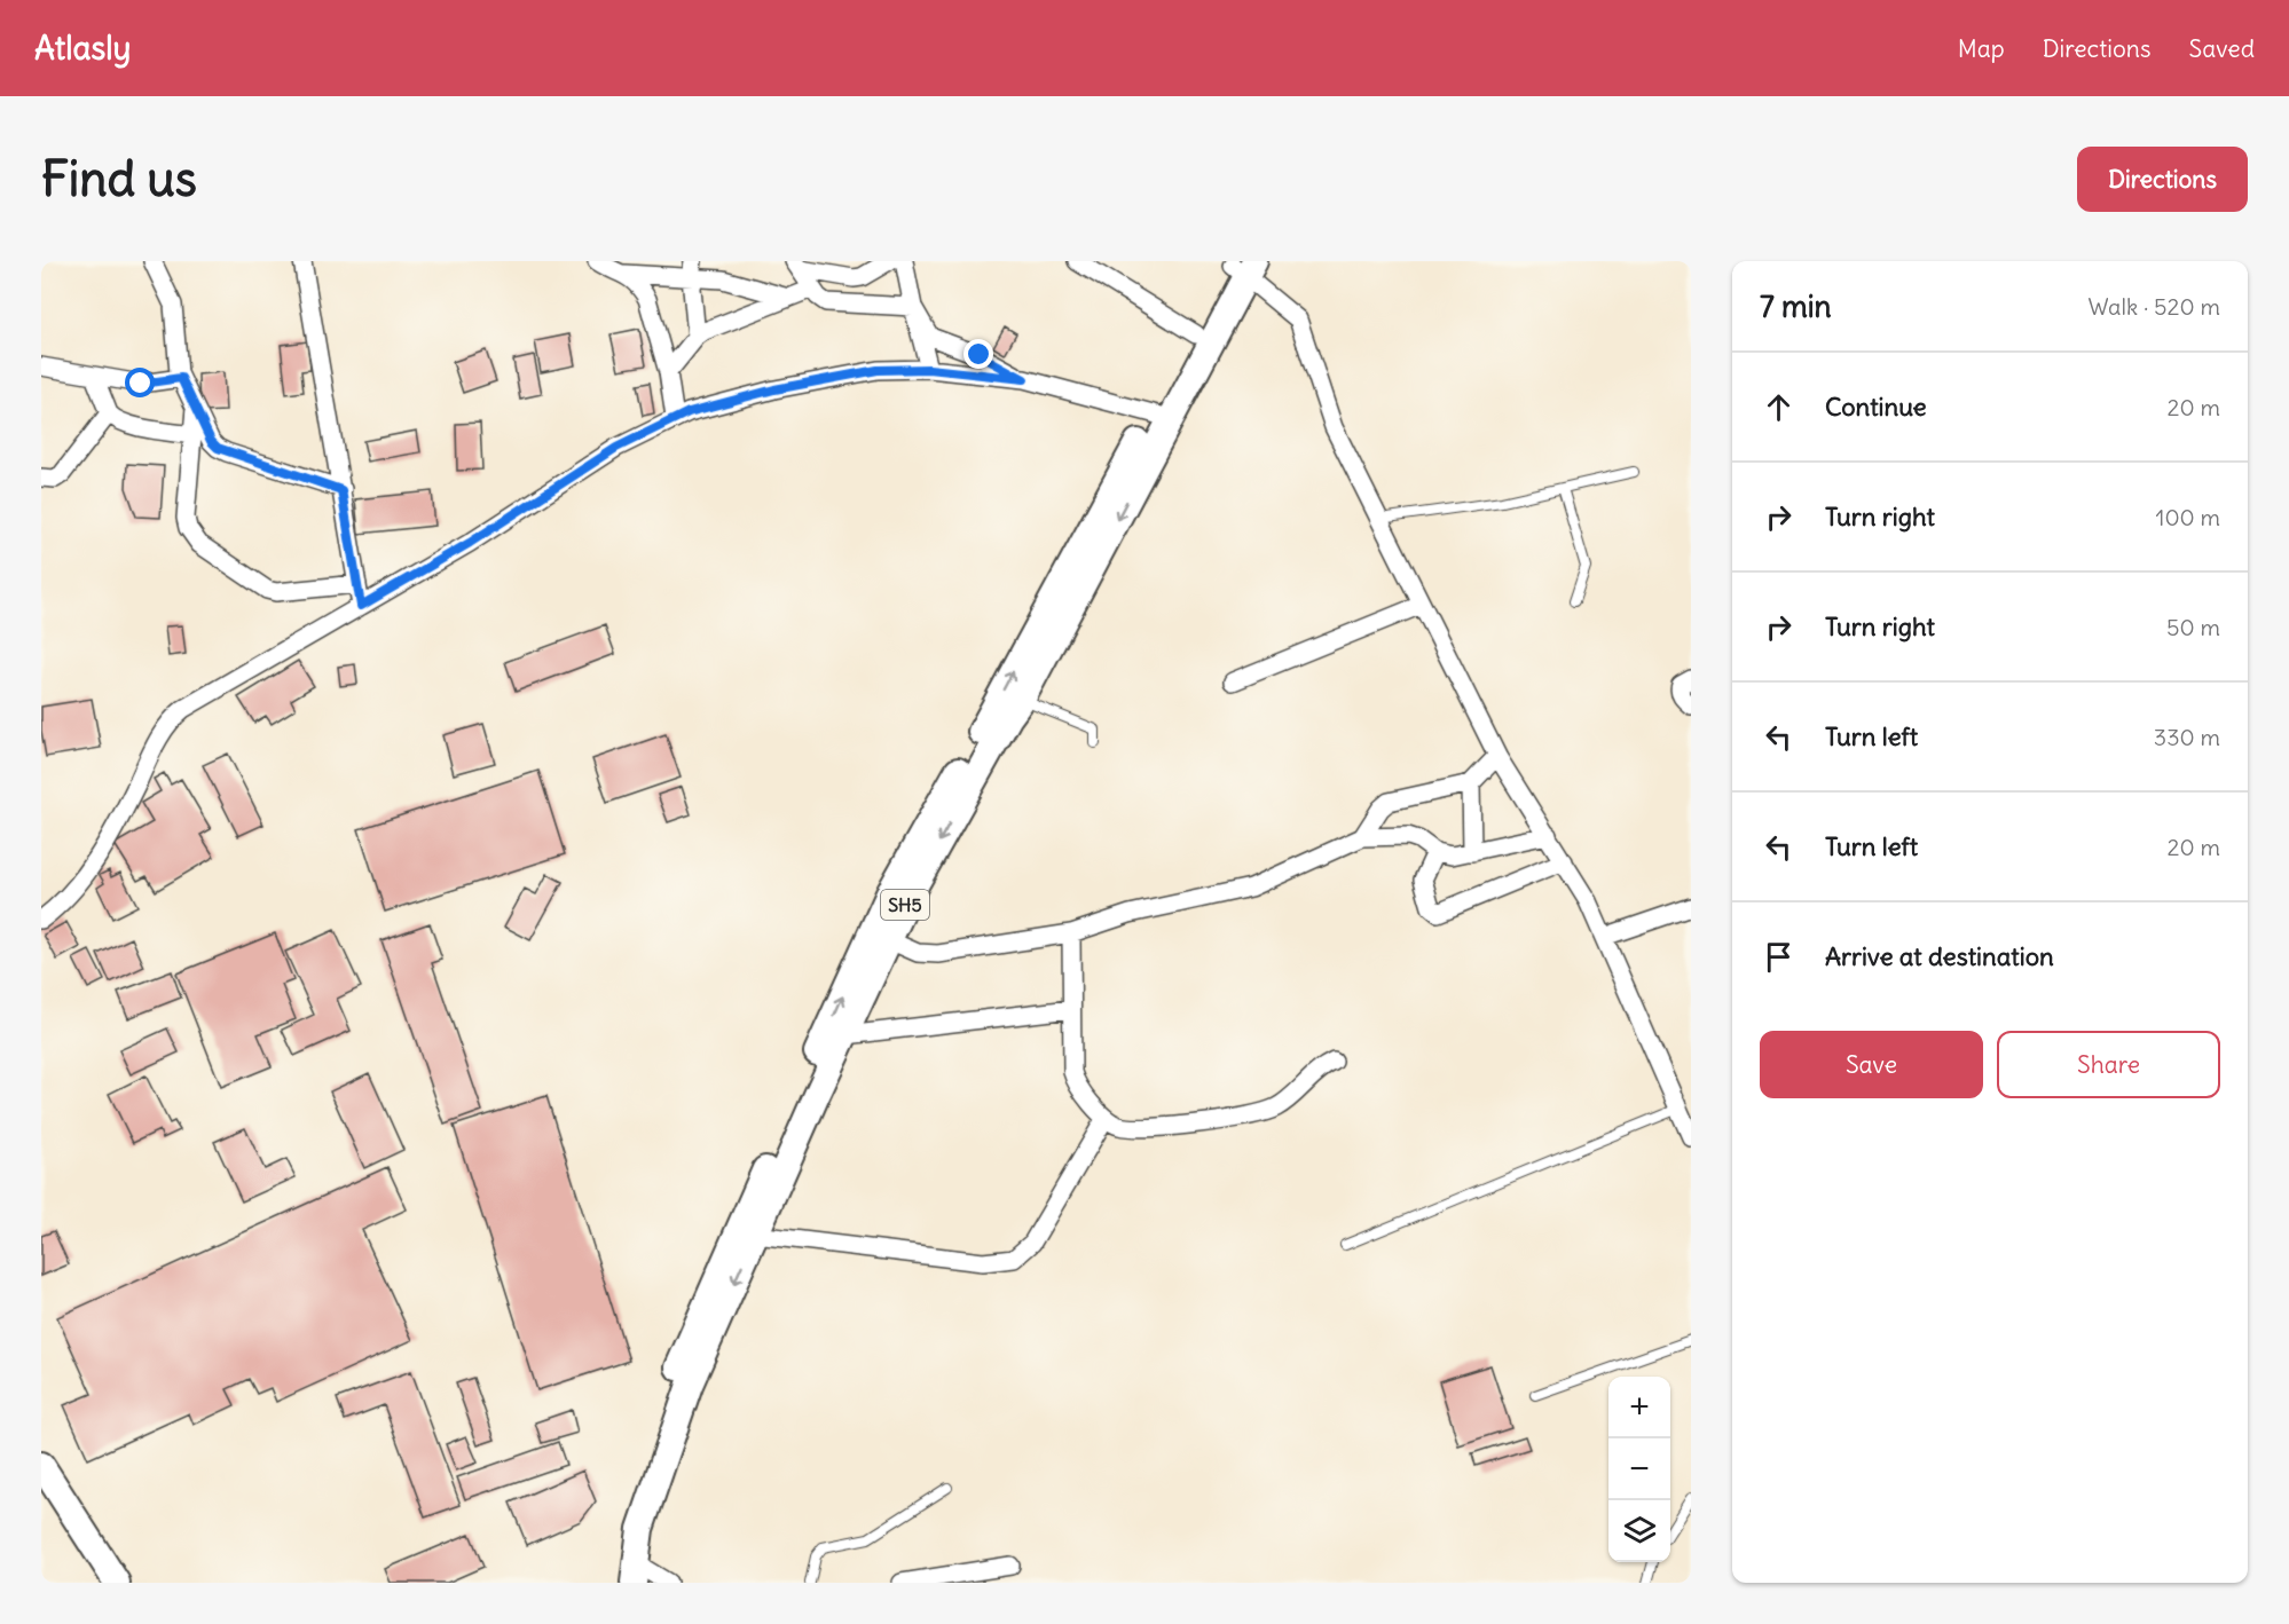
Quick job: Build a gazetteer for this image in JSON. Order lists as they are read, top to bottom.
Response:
{
  "streets": {
    "main road": ["SH5"]
  },
  "page": {
    "header": "Atlasly",
    "nav": ["Map", "Directions", "Saved"],
    "buttons": [
      "Directions",
      ["Save", "Share"]
    ],
    "title": "Find us",
    "heading": ["7 min", "Walk · 520 m"],
    "list": [
      ["Continue", "20 m"],
      ["Turn right", "100 m"],
      ["Turn right", "50 m"],
      ["Turn left", "330 m"],
      ["Turn left", "20 m"],
      "Arrive at destination"
    ],
    "map_buttons": ["+", "−"]
  }
}
